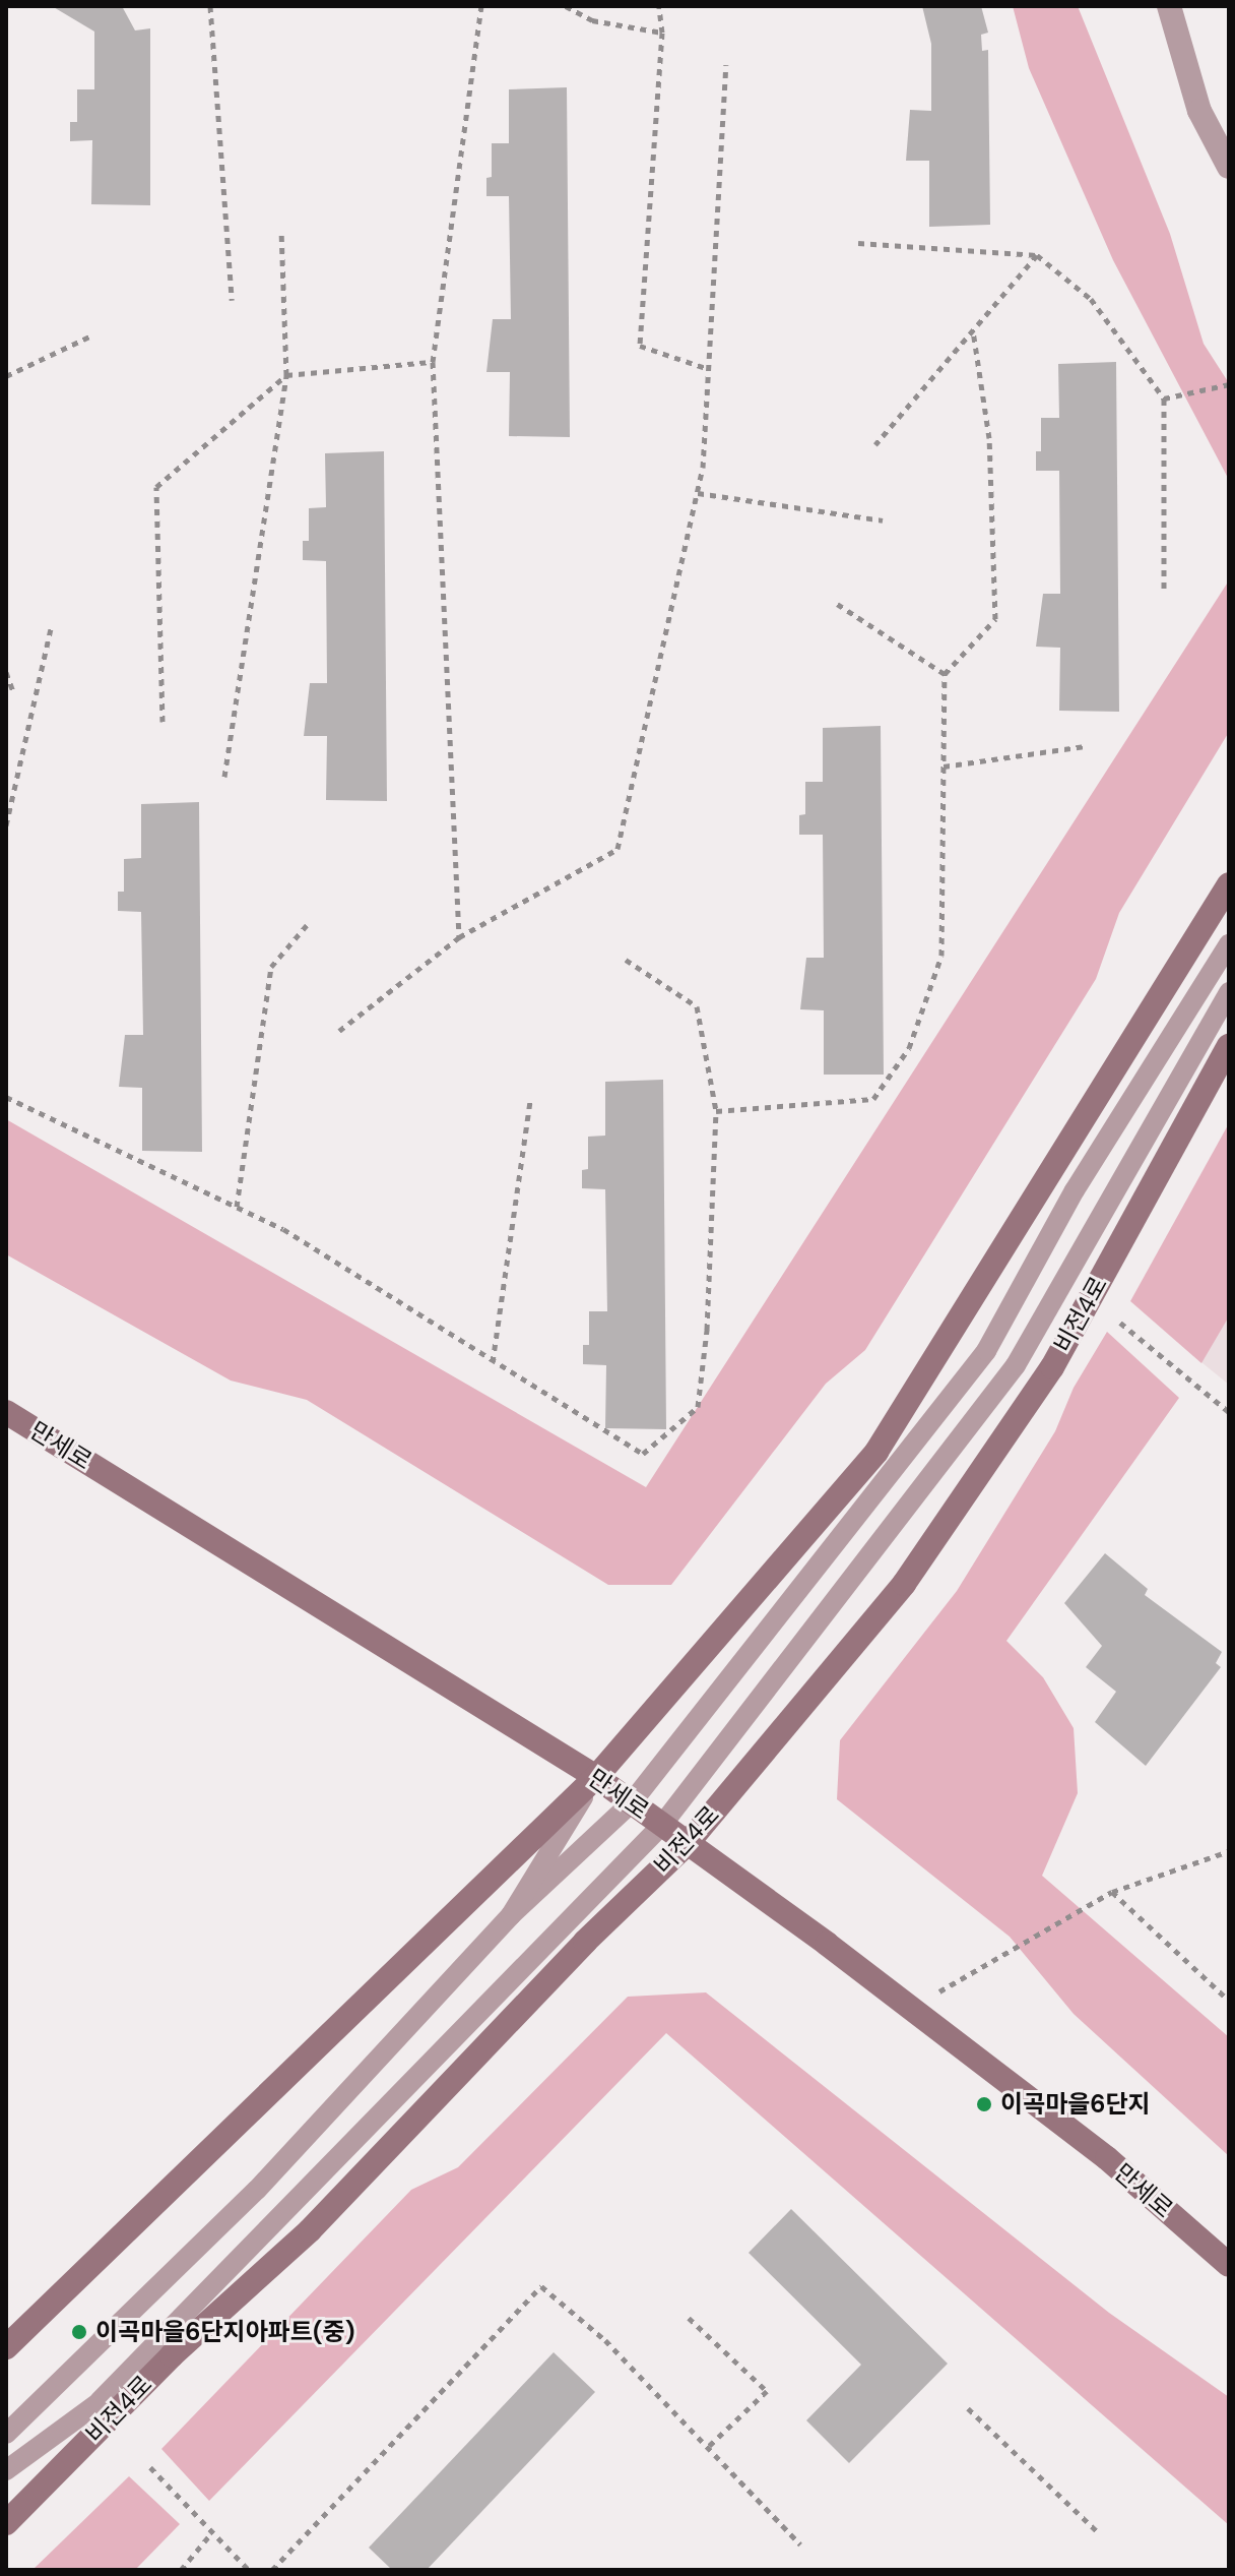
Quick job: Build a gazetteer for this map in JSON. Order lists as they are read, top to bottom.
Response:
{
  "streets": {
    "main road": ["비전4로", "만세로"]
  },
  "crossings": [
    ["비전4로", "만세로"]
  ],
  "places": ["이곡마을6단지", "이곡마을6단지아파트(중)"]
}
